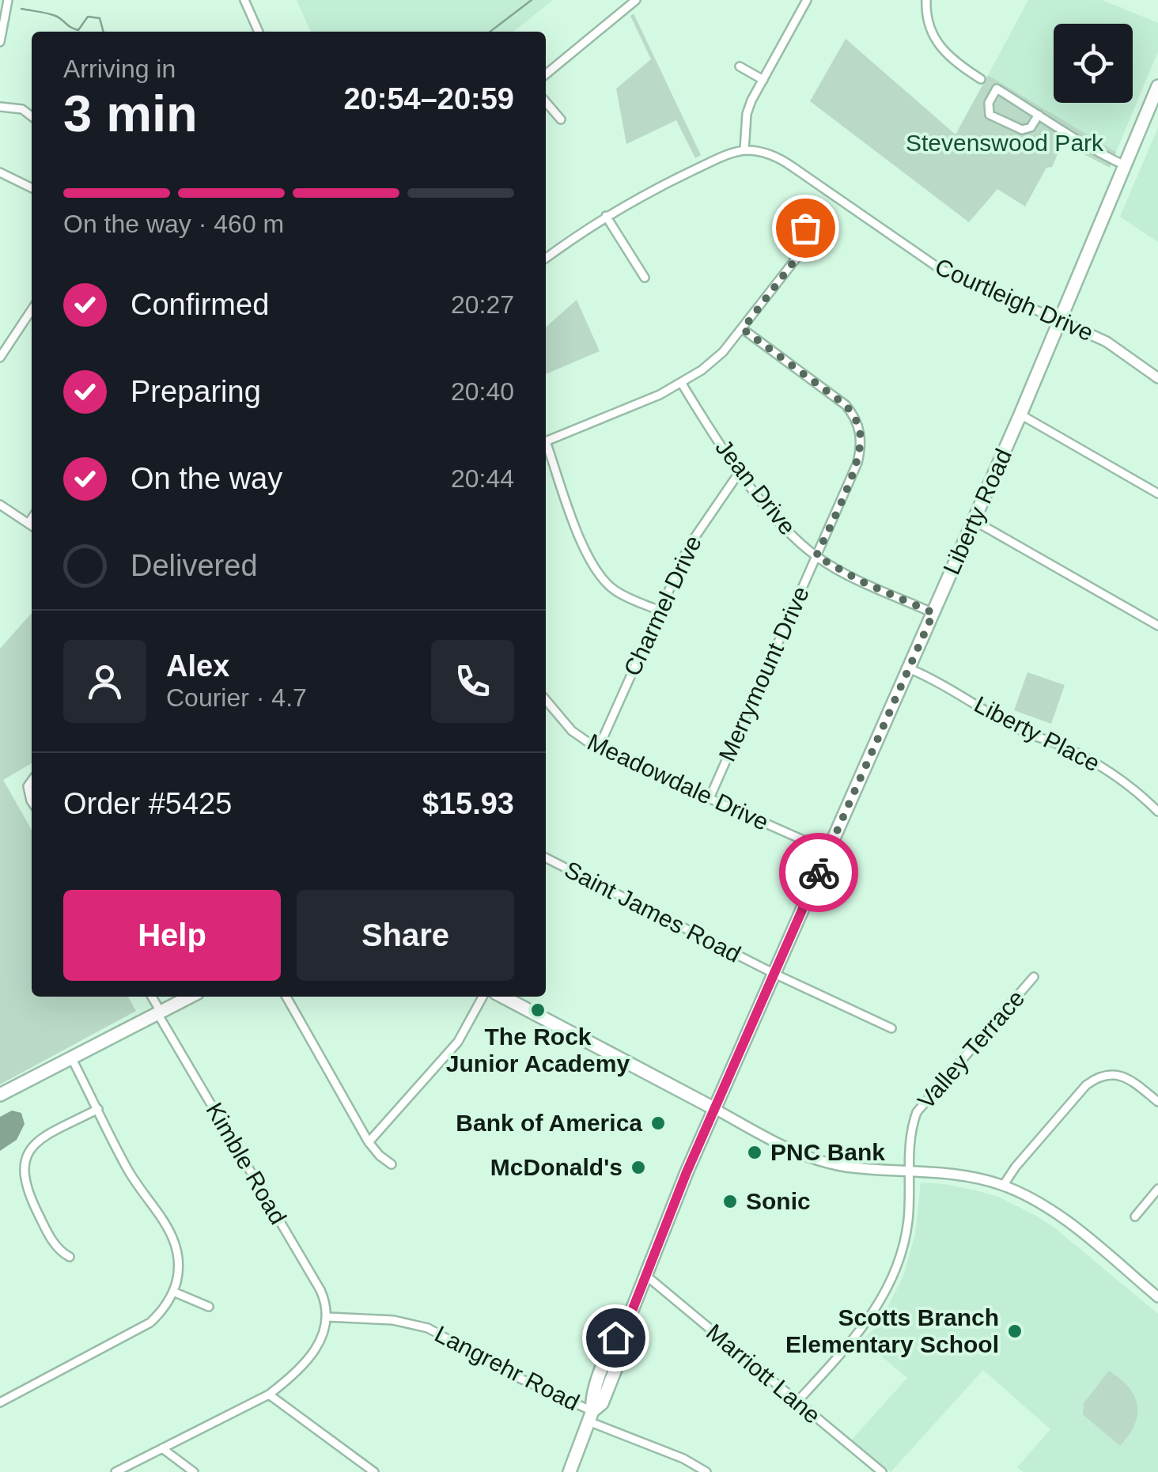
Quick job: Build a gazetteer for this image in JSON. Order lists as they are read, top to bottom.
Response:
{
  "streets": {
    "main road": ["Liberty Road"],
    "street": [
      "Courtleigh Drive",
      "Jean Drive",
      "Charmel Drive",
      "Merrymount Drive",
      "Liberty Place",
      "Meadowdale Drive",
      "Saint James Road",
      "Valley Terrace",
      "Kimble Road",
      "Langrehr Road",
      "Marriott Lane"
    ]
  },
  "crossings": [
    ["Courtleigh Drive", "Liberty Road"],
    ["Jean Drive", "Liberty Road"],
    ["Jean Drive", "Charmel Drive"],
    ["Jean Drive", "Merrymount Drive"],
    ["Liberty Road", "Liberty Place"],
    ["Liberty Road", "Meadowdale Drive"],
    ["Liberty Road", "Saint James Road"],
    ["Liberty Road", "Langrehr Road"],
    ["Liberty Road", "Marriott Lane"],
    ["Charmel Drive", "Meadowdale Drive"],
    ["Merrymount Drive", "Meadowdale Drive"],
    ["Valley Terrace", "Marriott Lane"],
    ["Kimble Road", "Langrehr Road"]
  ],
  "parks": ["Stevenswood Park"],
  "places": [
    "The Rock Junior Academy",
    "Bank of America",
    "PNC Bank",
    "McDonald's",
    "Sonic",
    "Scotts Branch Elementary School"
  ],
  "page": {
    "heading": ["3 min", "Arriving in", "20:54–20:59"],
    "panel": [
      "Alex",
      "Courier · 4.7",
      "Order #5425",
      "$15.93"
    ],
    "bar": "On the way · 460 m",
    "list": [
      ["Confirmed", "20:27"],
      ["Preparing", "20:40"],
      ["On the way", "20:44"],
      "Delivered"
    ],
    "buttons": ["Help", "Share"]
  }
}
